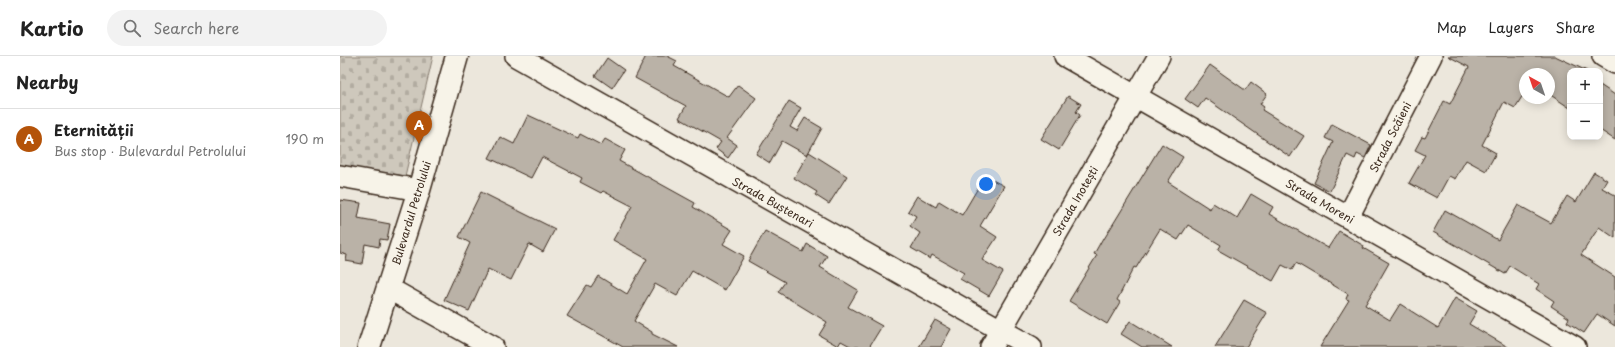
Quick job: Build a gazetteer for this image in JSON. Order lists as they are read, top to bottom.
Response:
{
  "streets": {
    "street": [
      "Strada Scăieni",
      "Strada Inotești",
      "Strada Moreni",
      "Strada Buștenari",
      "Bulevardul Petrolului"
    ]
  },
  "crossings": [
    ["Strada Scăieni", "Strada Moreni"],
    ["Strada Inotești", "Strada Moreni"],
    ["Strada Inotești", "Strada Buștenari"]
  ],
  "north": "top left",
  "page": {
    "header": "Kartio",
    "search": "Search here",
    "nav": ["Map", "Layers", "Share"],
    "heading": "Nearby",
    "map_buttons": ["+", "−"],
    "list": [
      {
        "mark": "A",
        "name": "Eternității",
        "note": "Bus stop · Bulevardul Petrolului",
        "value": "190 m"
      }
    ],
    "pins": "A"
  }
}
